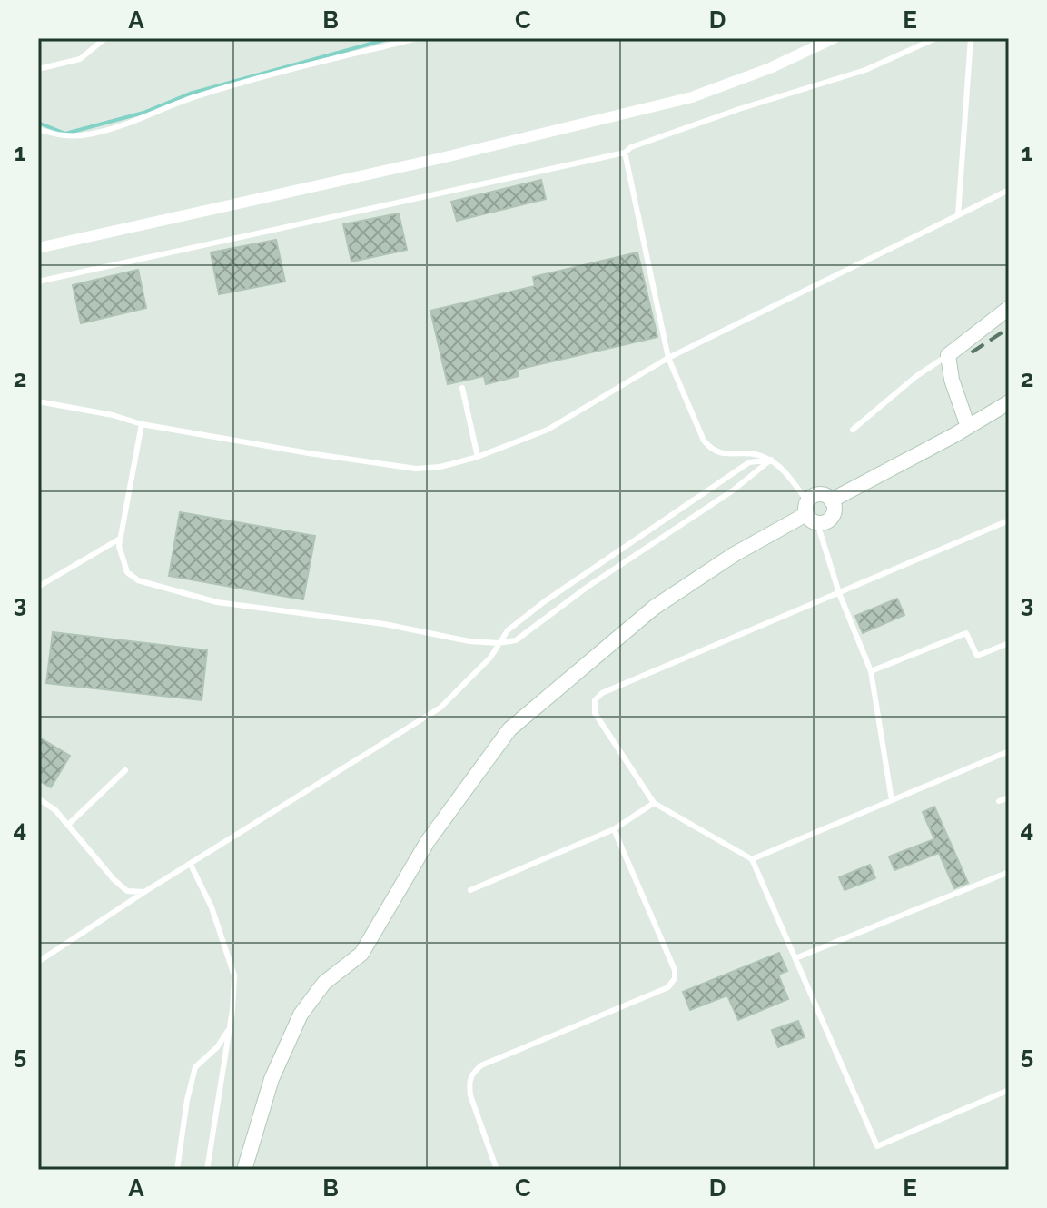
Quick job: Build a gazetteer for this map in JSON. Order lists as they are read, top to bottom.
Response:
{
  "grid": {
    "columns": [
      "A",
      "B",
      "C",
      "D",
      "E"
    ],
    "rows": [
      "1",
      "2",
      "3",
      "4",
      "5"
    ]
  }
}
